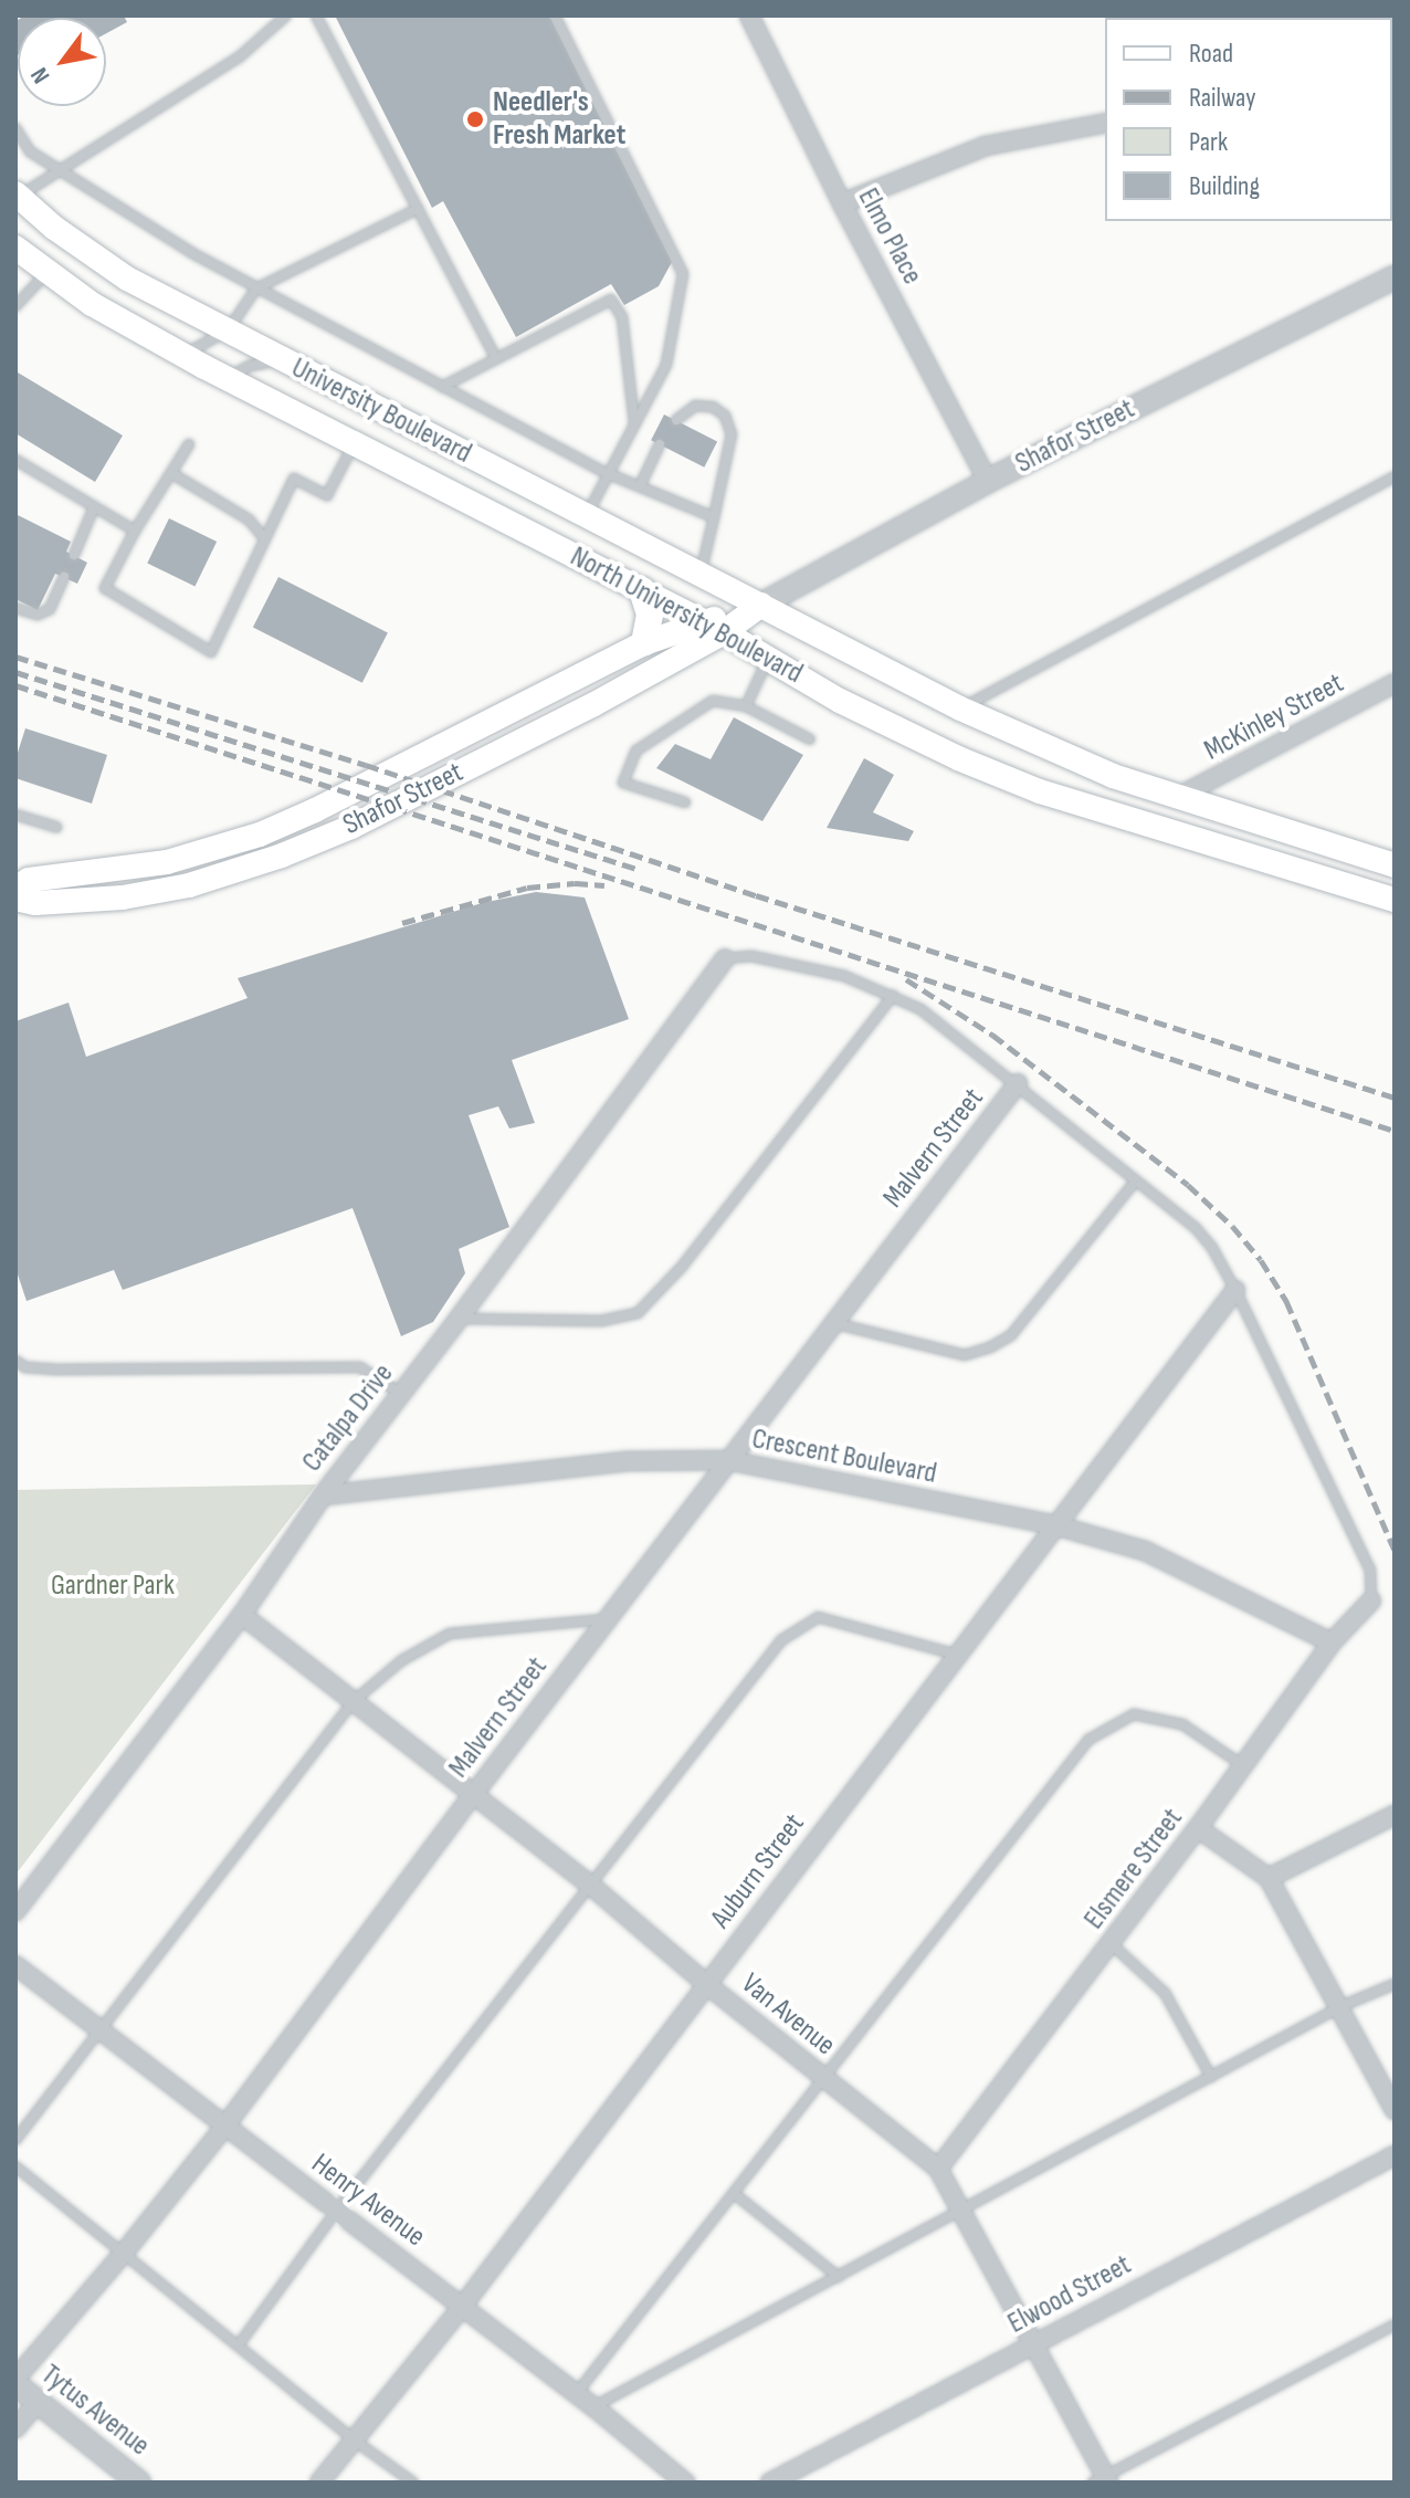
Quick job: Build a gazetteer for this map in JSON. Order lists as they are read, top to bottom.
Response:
{
  "streets": {
    "main road": ["University Boulevard", "Shafor Street", "North University Boulevard"],
    "street": [
      "Elmo Place",
      "McKinley Street",
      "Malvern Street",
      "Catalpa Drive",
      "Crescent Boulevard",
      "Elsmere Street",
      "Auburn Street",
      "Van Avenue",
      "Henry Avenue",
      "Elwood Street",
      "Tytus Avenue"
    ]
  },
  "crossings": [
    ["Elmo Place", "Shafor Street"],
    ["University Boulevard", "Shafor Street"],
    ["University Boulevard", "North University Boulevard"],
    ["Shafor Street", "North University Boulevard"],
    ["North University Boulevard", "McKinley Street"],
    ["Malvern Street", "Crescent Boulevard"],
    ["Malvern Street", "Van Avenue"],
    ["Malvern Street", "Henry Avenue"],
    ["Malvern Street", "Tytus Avenue"],
    ["Catalpa Drive", "Crescent Boulevard"],
    ["Catalpa Drive", "Van Avenue"],
    ["Crescent Boulevard", "Elsmere Street"],
    ["Crescent Boulevard", "Auburn Street"],
    ["Elsmere Street", "Van Avenue"],
    ["Auburn Street", "Van Avenue"],
    ["Auburn Street", "Henry Avenue"],
    ["Van Avenue", "Elwood Street"]
  ],
  "parks": ["Gardner Park"],
  "places": ["Needler's Fresh Market"],
  "legend": [
    "Road",
    "Railway",
    "Park",
    "Building"
  ],
  "north": "bottom left"
}
